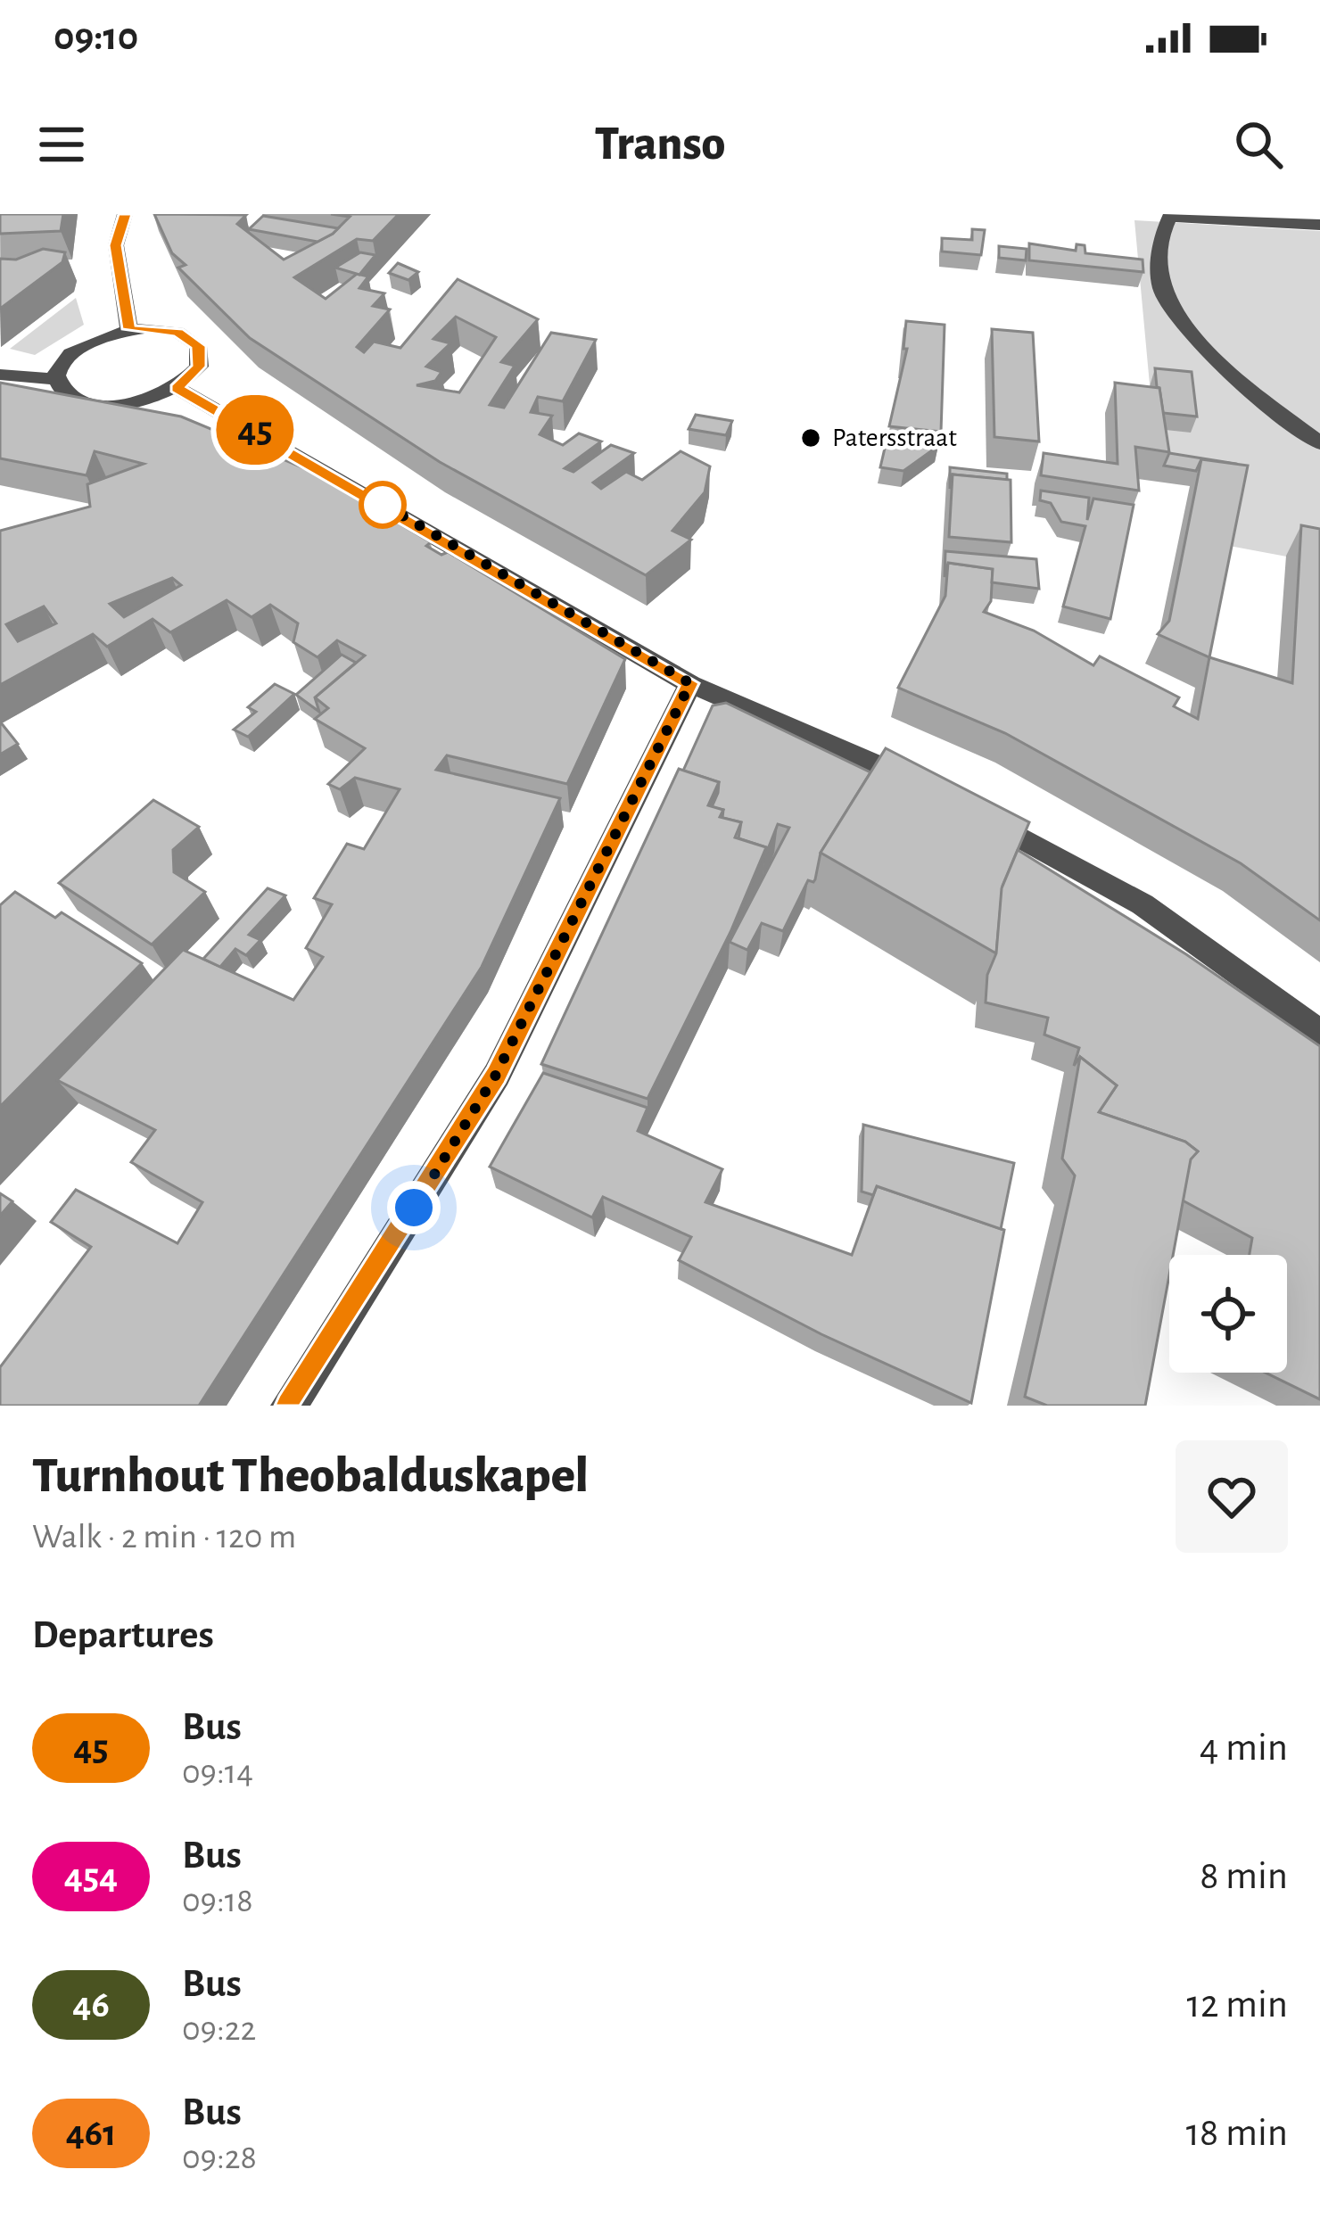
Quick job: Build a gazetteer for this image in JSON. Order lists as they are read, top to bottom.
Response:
{
  "places": ["Patersstraat"],
  "lines": ["bus line 45"],
  "page": {
    "status": "09:10",
    "header": "Transo",
    "on_map": "45",
    "heading": [
      ["Turnhout Theobalduskapel", "Walk · 2 min · 120 m"],
      "Departures"
    ],
    "list": [
      {
        "mark": "45",
        "name": "Bus",
        "note": "09:14",
        "value": "4 min"
      },
      {
        "mark": "454",
        "name": "Bus",
        "note": "09:18",
        "value": "8 min"
      },
      {
        "mark": "46",
        "name": "Bus",
        "note": "09:22",
        "value": "12 min"
      },
      {
        "mark": "461",
        "name": "Bus",
        "note": "09:28",
        "value": "18 min"
      }
    ]
  }
}
